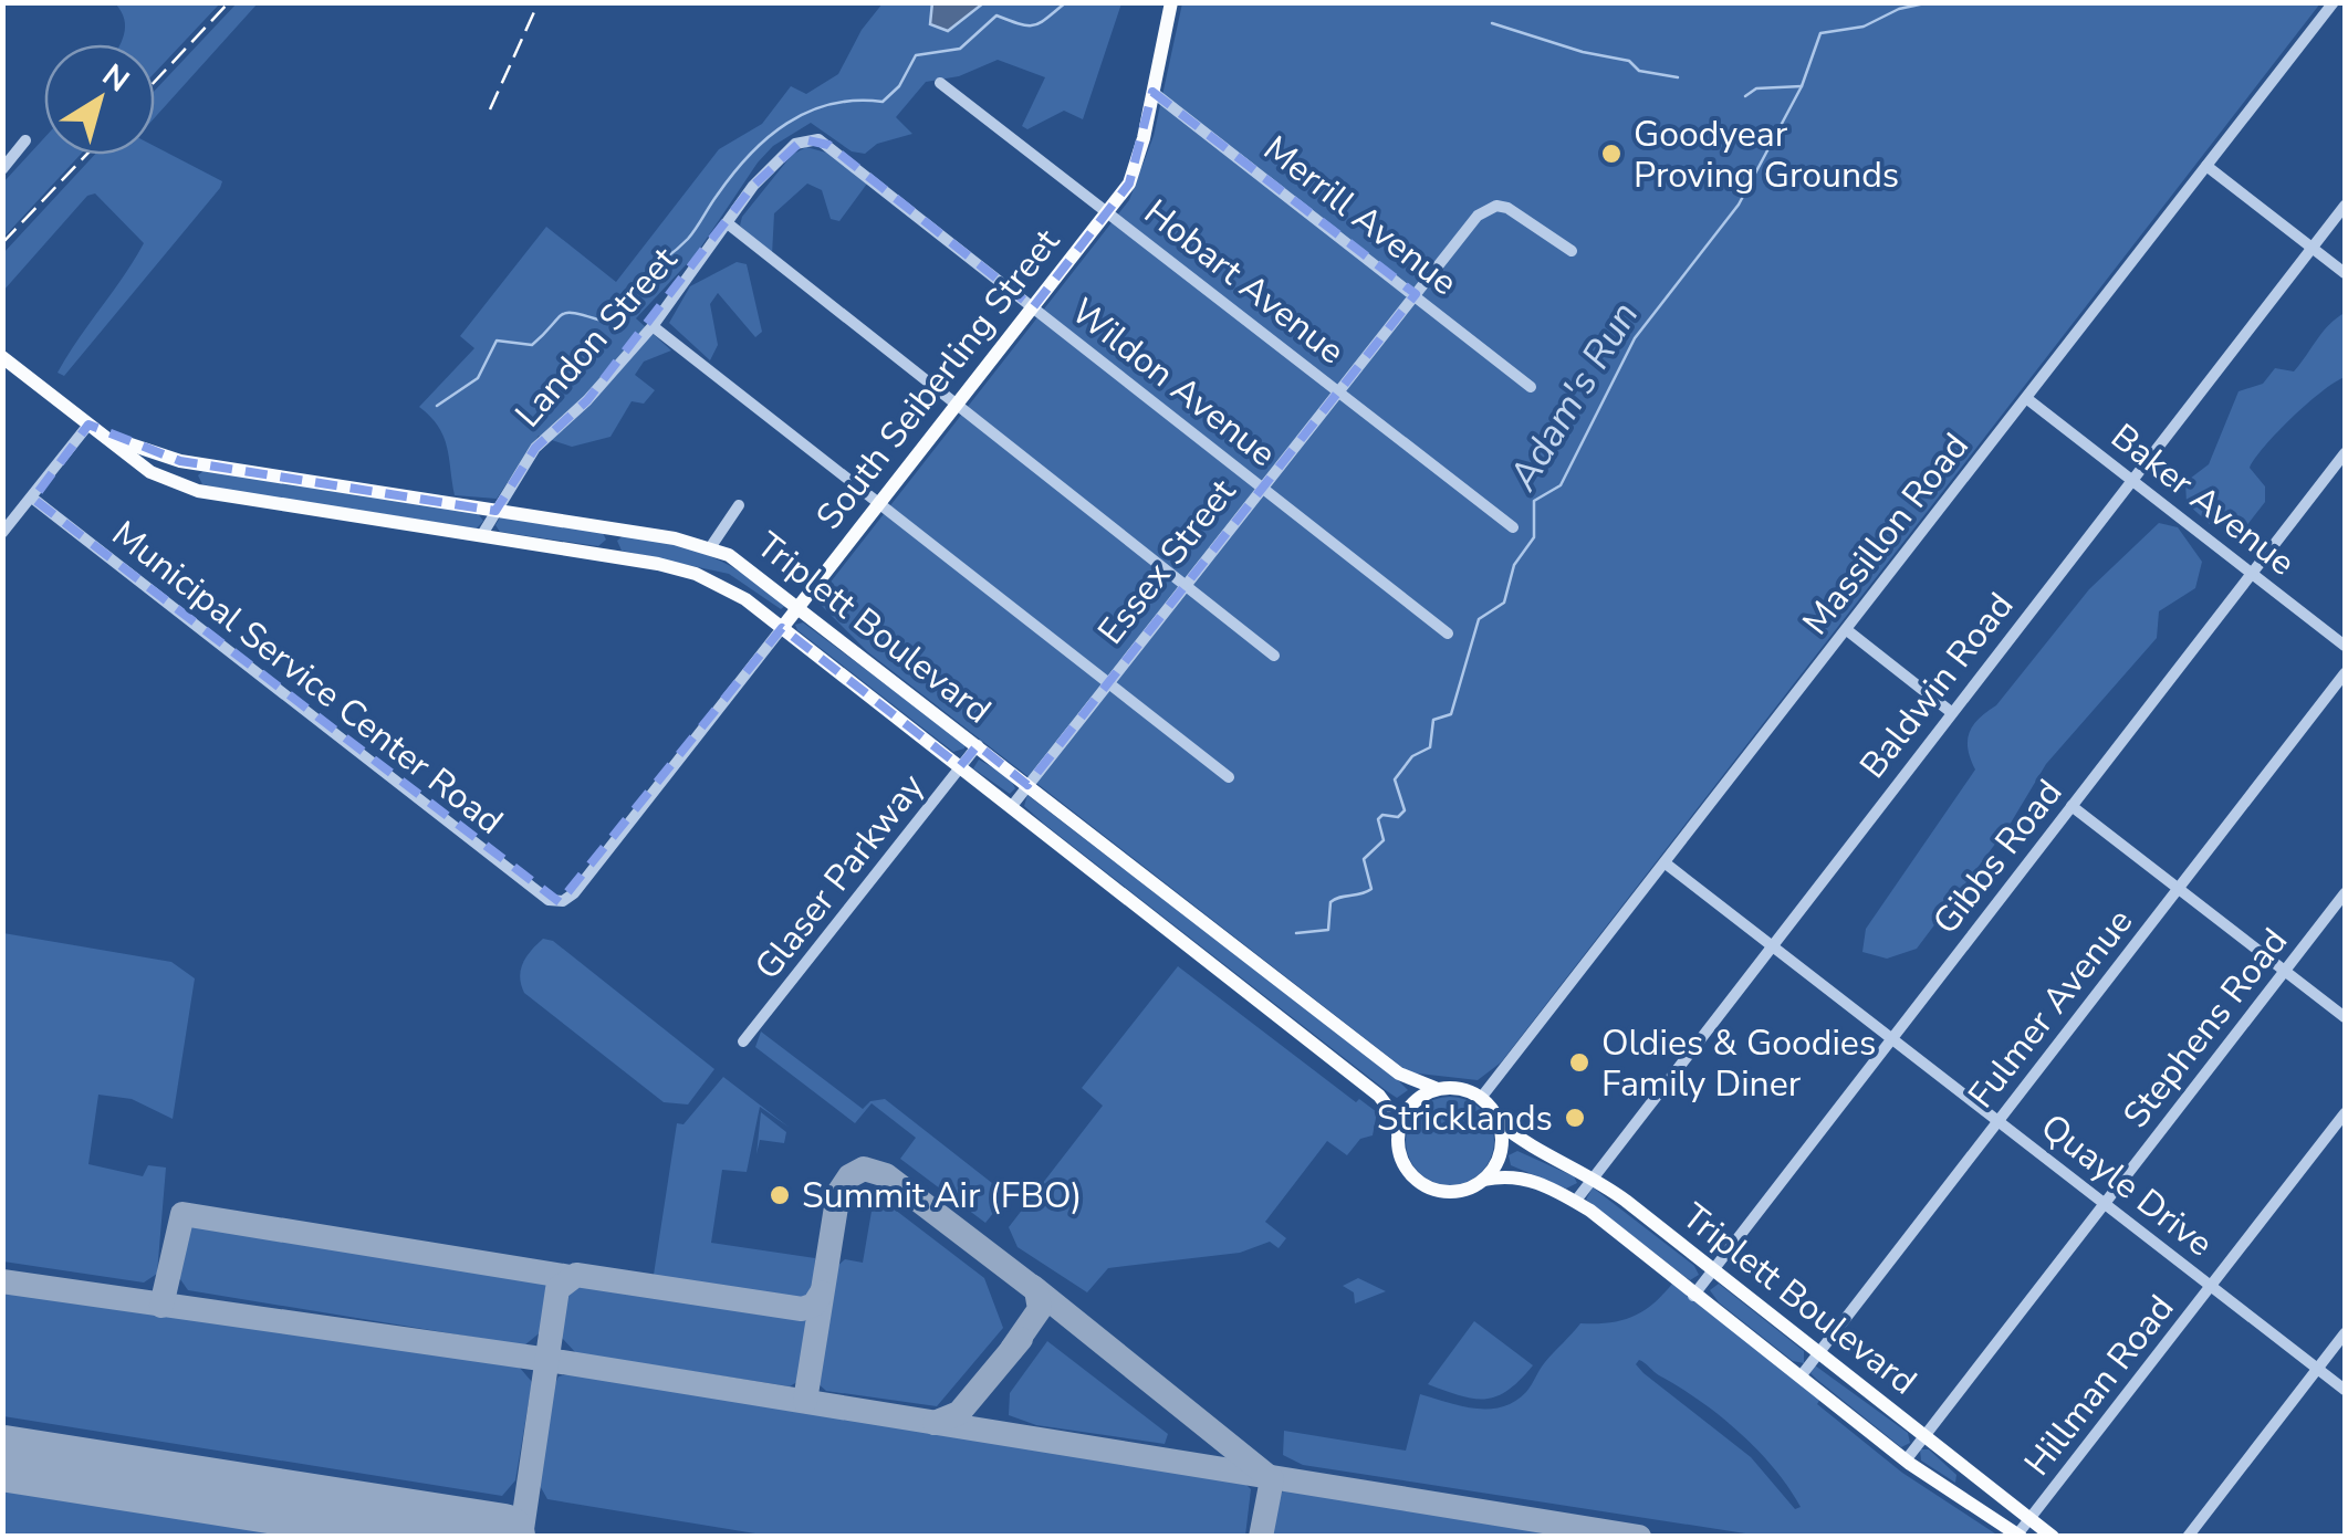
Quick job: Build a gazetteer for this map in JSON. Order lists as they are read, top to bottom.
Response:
{
  "streets": {
    "main road": ["South Seiberling Street", "Triplett Boulevard"],
    "street": [
      "Merrill Avenue",
      "Hobart Avenue",
      "Landon Street",
      "Wildon Avenue",
      "Baker Avenue",
      "Massillon Road",
      "Essex Street",
      "Municipal Service Center Road",
      "Baldwin Road",
      "Gibbs Road",
      "Glaser Parkway",
      "Fulmer Avenue",
      "Stephens Road",
      "Quayle Drive",
      "Hillman Road"
    ]
  },
  "crossings": [
    ["Merrill Avenue", "South Seiberling Street"],
    ["Merrill Avenue", "Essex Street"],
    ["Hobart Avenue", "South Seiberling Street"],
    ["Hobart Avenue", "Essex Street"],
    ["Landon Street", "Wildon Avenue"],
    ["Landon Street", "Triplett Boulevard"],
    ["South Seiberling Street", "Wildon Avenue"],
    ["South Seiberling Street", "Triplett Boulevard"],
    ["South Seiberling Street", "Municipal Service Center Road"],
    ["Wildon Avenue", "Essex Street"],
    ["Baker Avenue", "Massillon Road"],
    ["Baker Avenue", "Baldwin Road"],
    ["Baker Avenue", "Gibbs Road"],
    ["Massillon Road", "Triplett Boulevard"],
    ["Massillon Road", "Quayle Drive"],
    ["Essex Street", "Triplett Boulevard"],
    ["Triplett Boulevard", "Baldwin Road"],
    ["Triplett Boulevard", "Gibbs Road"],
    ["Triplett Boulevard", "Glaser Parkway"],
    ["Triplett Boulevard", "Fulmer Avenue"],
    ["Triplett Boulevard", "Stephens Road"],
    ["Triplett Boulevard", "Hillman Road"],
    ["Baldwin Road", "Quayle Drive"],
    ["Gibbs Road", "Quayle Drive"],
    ["Fulmer Avenue", "Quayle Drive"],
    ["Stephens Road", "Quayle Drive"],
    ["Quayle Drive", "Hillman Road"]
  ],
  "water": ["Adam's Run"],
  "places": [
    "Goodyear Proving Grounds",
    "Oldies & Goodies Family Diner",
    "Stricklands",
    "Summit Air (FBO)"
  ],
  "north": "top right"
}
